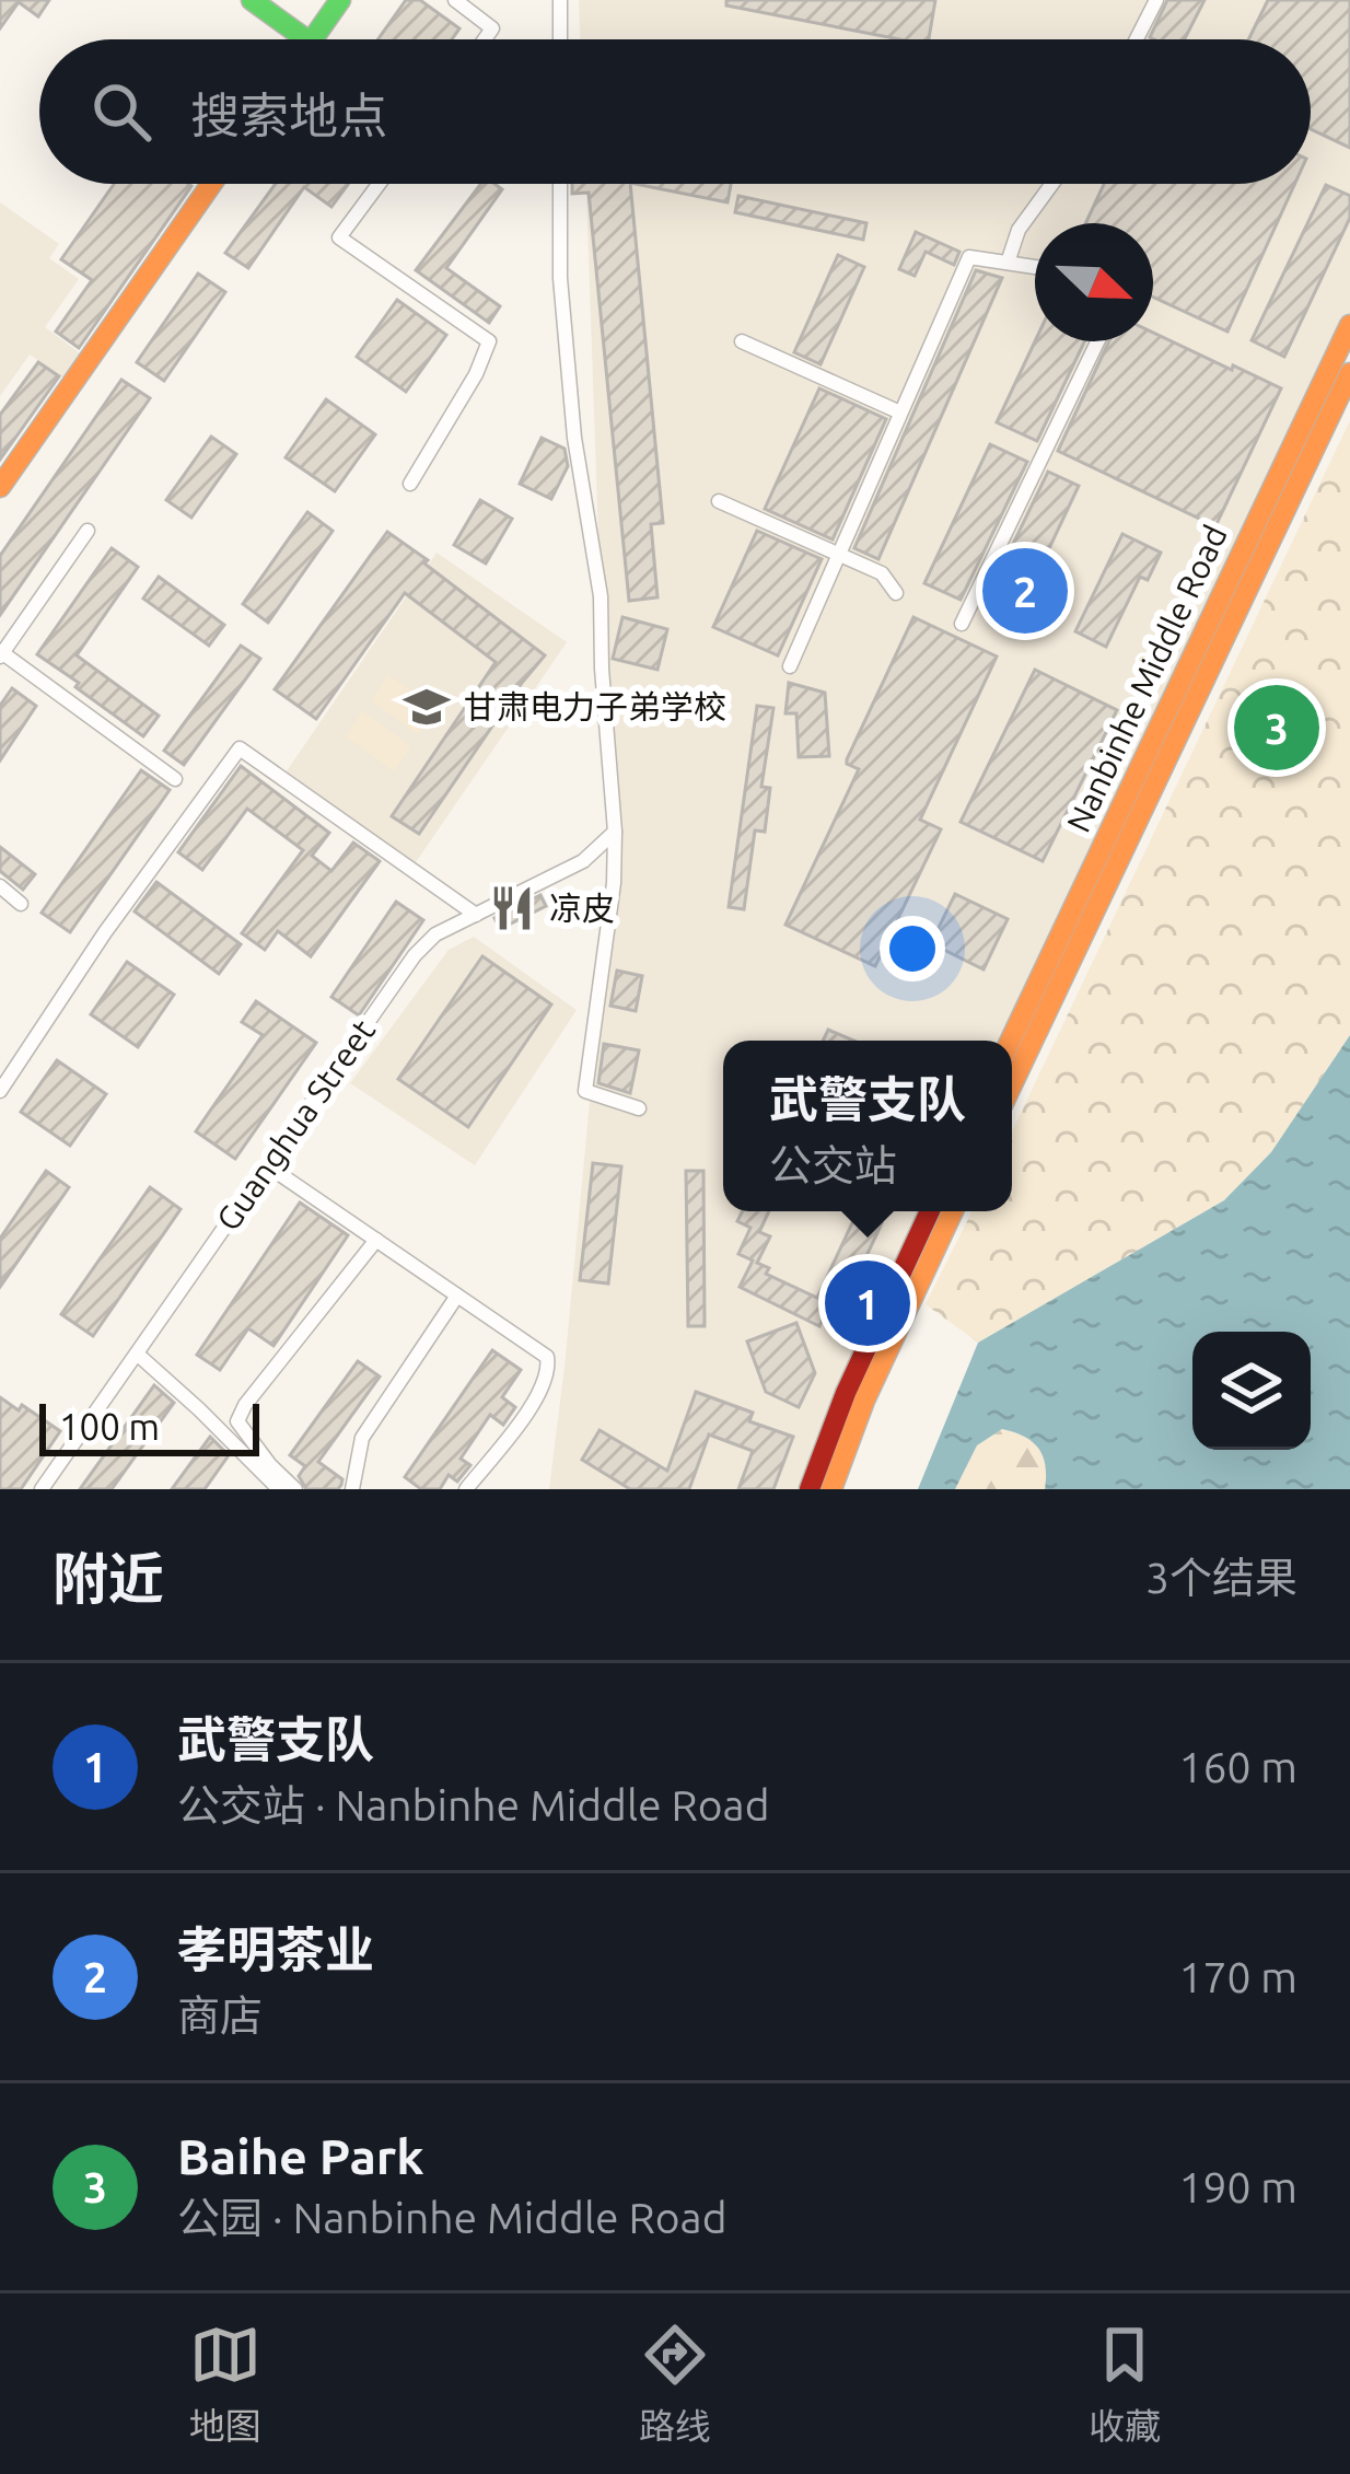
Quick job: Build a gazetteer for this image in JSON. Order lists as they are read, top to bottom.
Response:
{
  "streets": {
    "main road": ["Nanbinhe Middle Road"],
    "street": ["Guanghua Street"]
  },
  "places": {
    "school or university": ["甘肃电力子弟学校"],
    "restaurant": ["凉皮"]
  },
  "scale_bar": "100 m",
  "north": "bottom right",
  "page": {
    "search": "搜索地点",
    "pins": ["2", "3", "1"],
    "popup": ["武警支队", "公交站"],
    "scale": "100 m",
    "heading": ["附近", "3个结果"],
    "list": [
      {
        "mark": "1",
        "name": "武警支队",
        "note": "公交站 · Nanbinhe Middle Road",
        "value": "160 m"
      },
      {
        "mark": "2",
        "name": "孝明茶业",
        "note": "商店",
        "value": "170 m"
      },
      {
        "mark": "3",
        "name": "Baihe Park",
        "note": "公园 · Nanbinhe Middle Road",
        "value": "190 m"
      }
    ],
    "nav": ["地图", "路线", "收藏"]
  }
}
